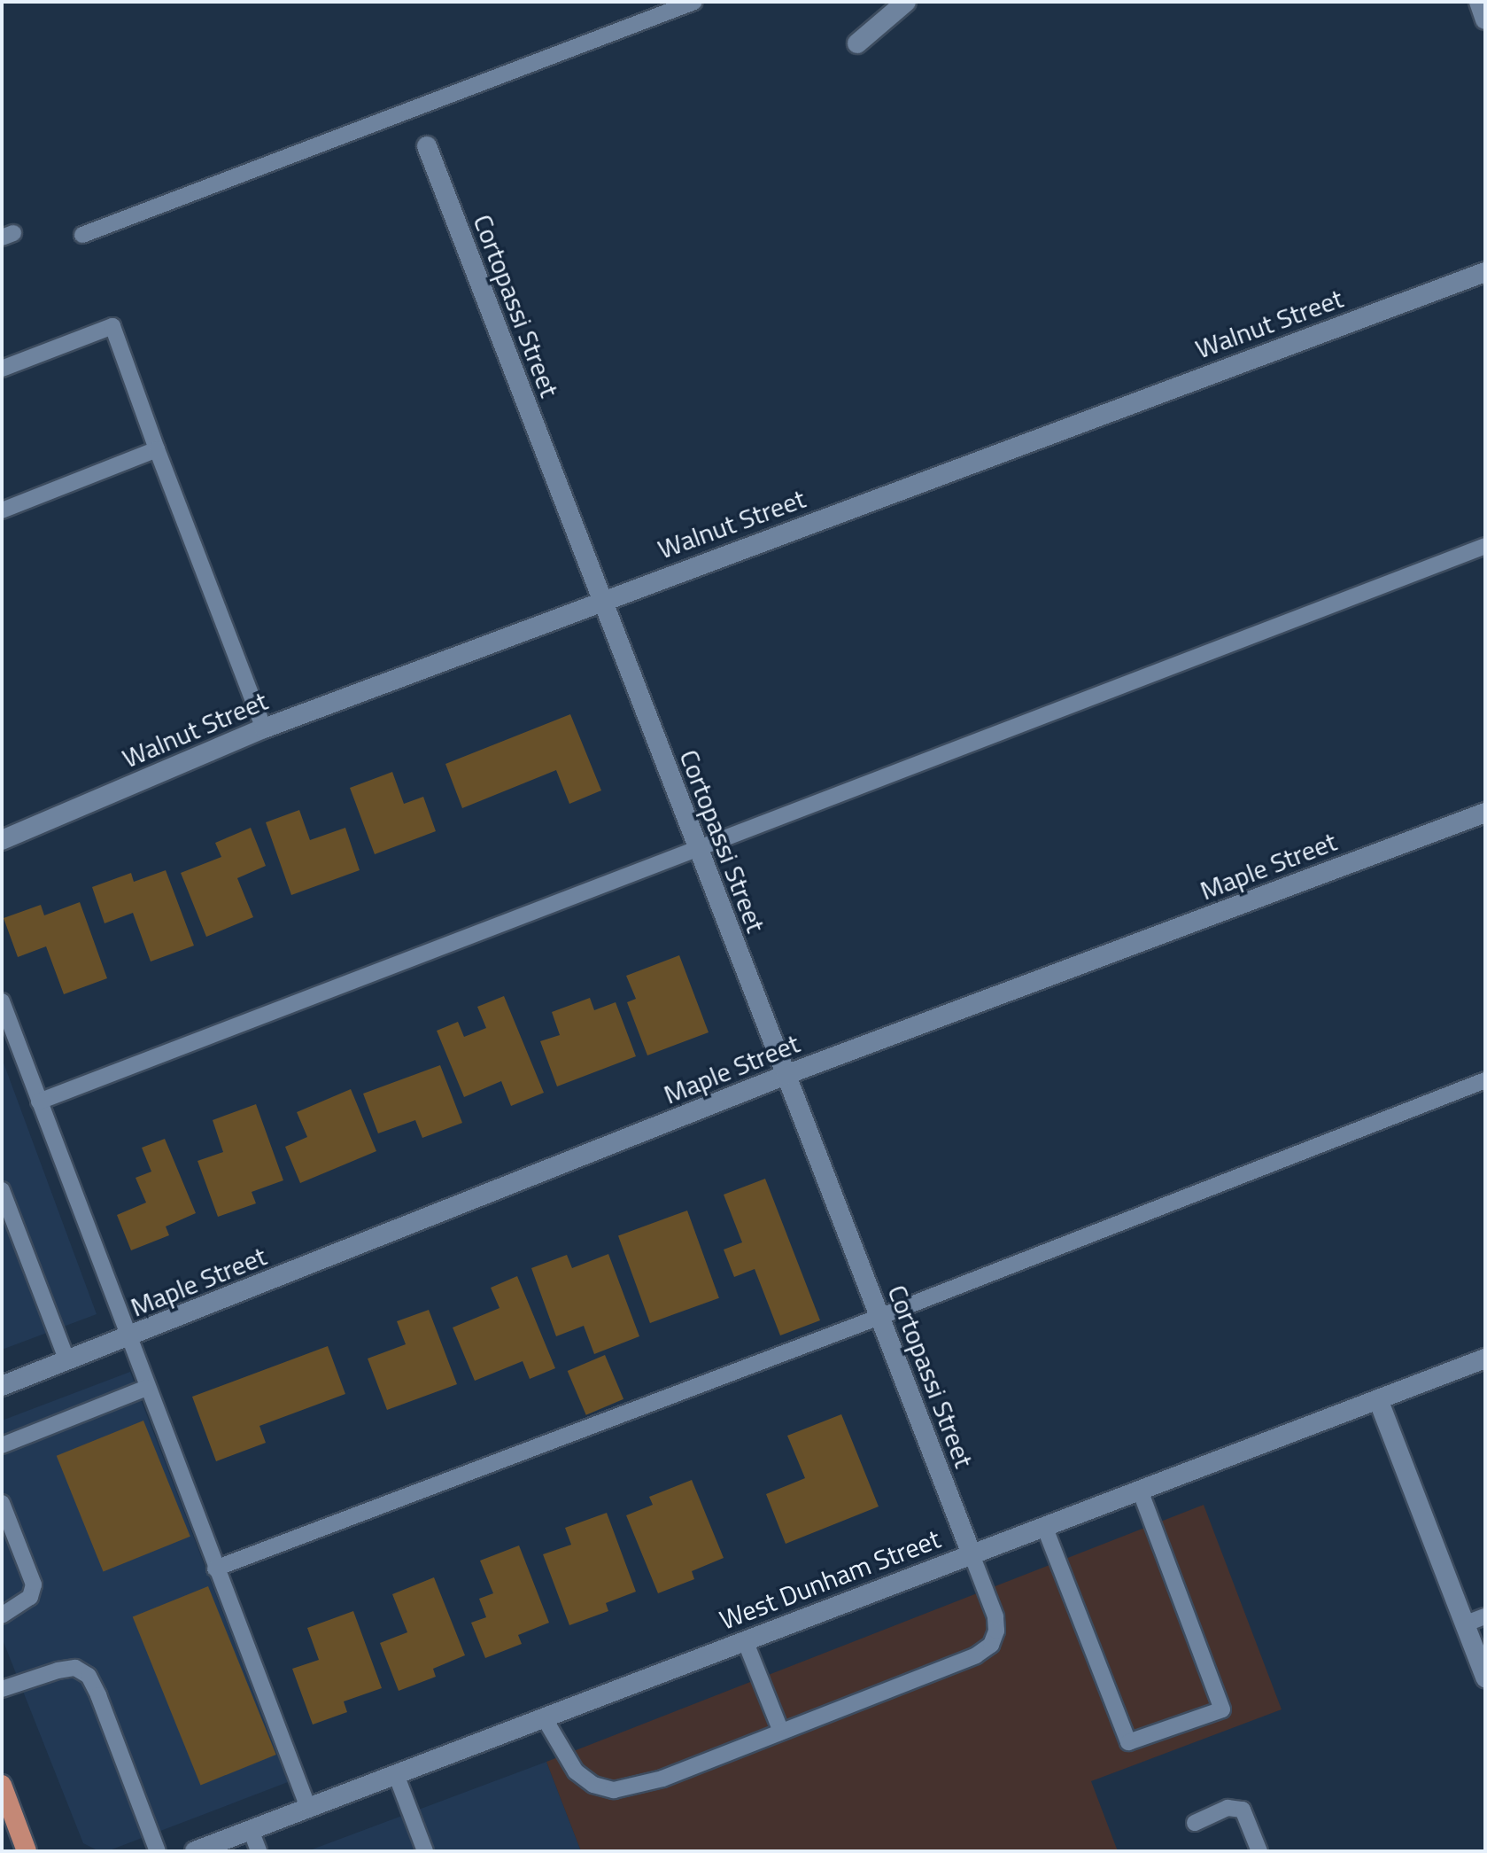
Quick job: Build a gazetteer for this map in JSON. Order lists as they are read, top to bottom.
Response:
{
  "streets": {
    "street": [
      "Cortopassi Street",
      "Walnut Street",
      "Maple Street",
      "West Dunham Street"
    ]
  },
  "crossings": [
    ["Cortopassi Street", "Walnut Street"],
    ["Cortopassi Street", "Maple Street"],
    ["Cortopassi Street", "West Dunham Street"]
  ]
}
